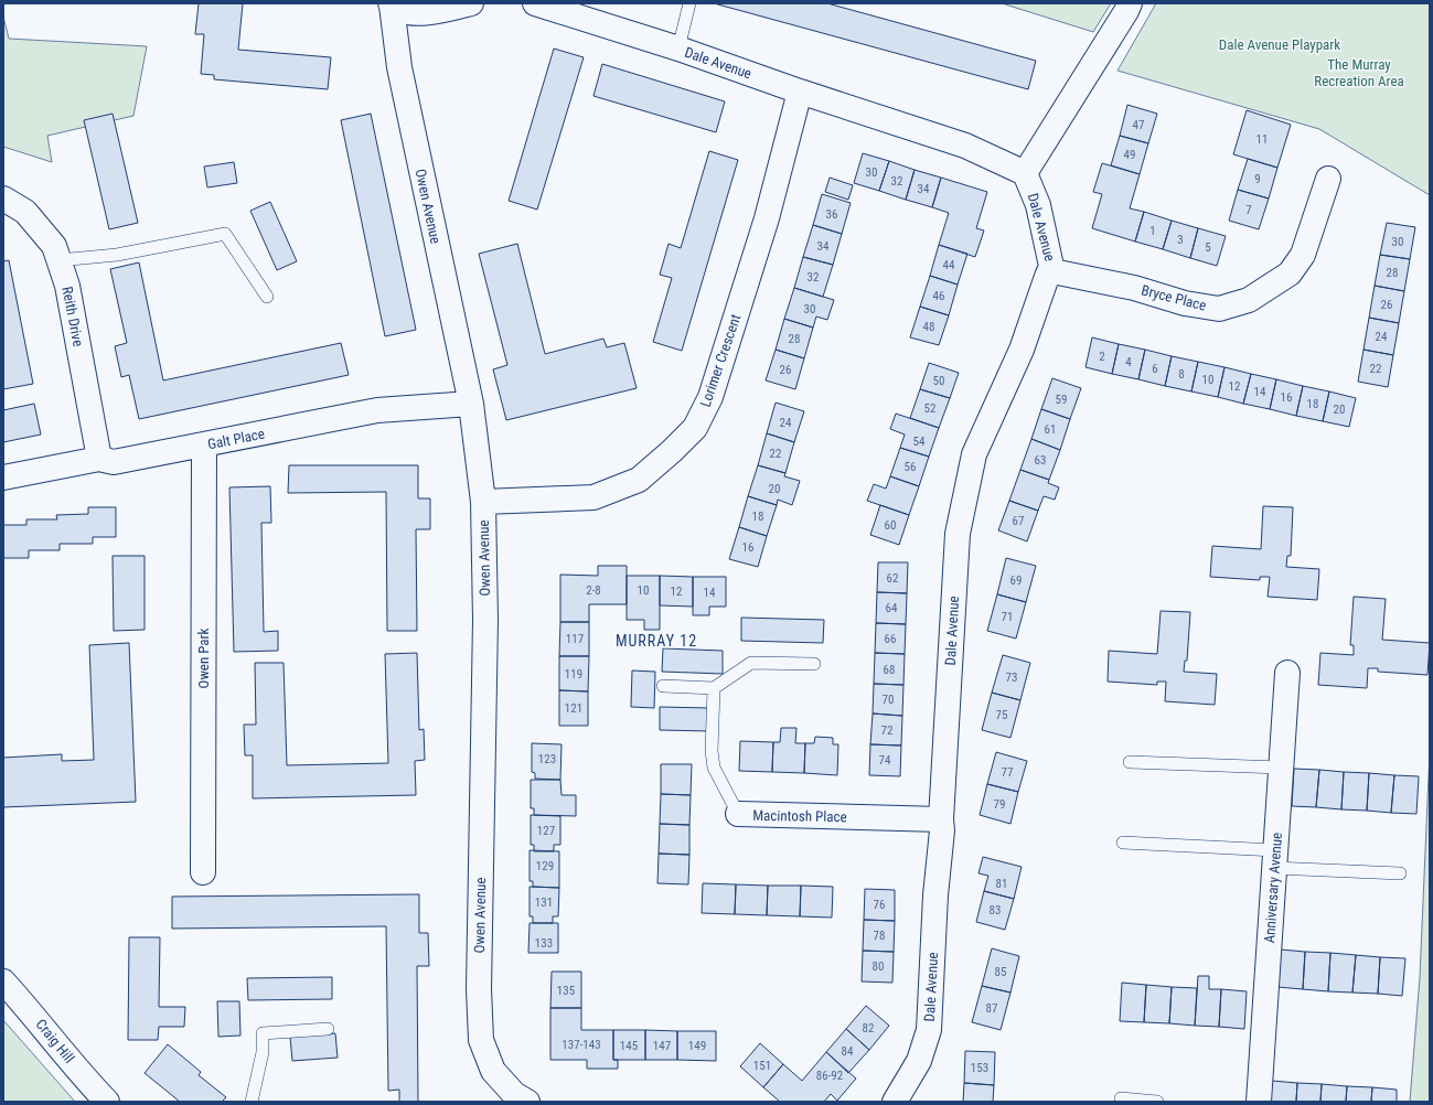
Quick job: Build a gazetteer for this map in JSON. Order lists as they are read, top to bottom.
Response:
{
  "streets": {
    "street": [
      "Dale Avenue",
      "Owen Avenue",
      "Bryce Place",
      "Reith Drive",
      "Lorimer Crescent",
      "Galt Place",
      "Owen Park",
      "Macintosh Place",
      "Anniversary Avenue",
      "Craig Hill"
    ]
  },
  "crossings": [
    ["Dale Avenue", "Bryce Place"],
    ["Dale Avenue", "Lorimer Crescent"],
    ["Dale Avenue", "Macintosh Place"],
    ["Owen Avenue", "Lorimer Crescent"],
    ["Owen Avenue", "Galt Place"],
    ["Reith Drive", "Galt Place"],
    ["Galt Place", "Owen Park"]
  ],
  "districts": ["MURRAY 12"],
  "parks": ["Dale Avenue Playpark", "The Murray Recreation Area"],
  "house_numbers": [
    "47",
    "11",
    "49",
    "30",
    "9",
    "32",
    "34",
    "7",
    "36",
    "1",
    "3",
    "30",
    "34",
    "5",
    "44",
    "28",
    "32",
    "46",
    "26",
    "30",
    "48",
    "24",
    "28",
    "2",
    "4",
    "6",
    "22",
    "26",
    "8",
    "10",
    "50",
    "12",
    "14",
    "16",
    "59",
    "18",
    "52",
    "20",
    "24",
    "61",
    "54",
    "22",
    "63",
    "56",
    "20",
    "18",
    "67",
    "60",
    "16",
    "62",
    "69",
    "2-8",
    "10",
    "12",
    "14",
    "64",
    "71",
    "117",
    "66",
    "68",
    "119",
    "73",
    "70",
    "121",
    "75",
    "72",
    "123",
    "74",
    "77",
    "79",
    "127",
    "129",
    "81",
    "131",
    "76",
    "83",
    "78",
    "133",
    "80",
    "85",
    "135",
    "87",
    "82",
    "137-143",
    "145",
    "147",
    "149",
    "84",
    "151",
    "153",
    "86-92"
  ]
}
